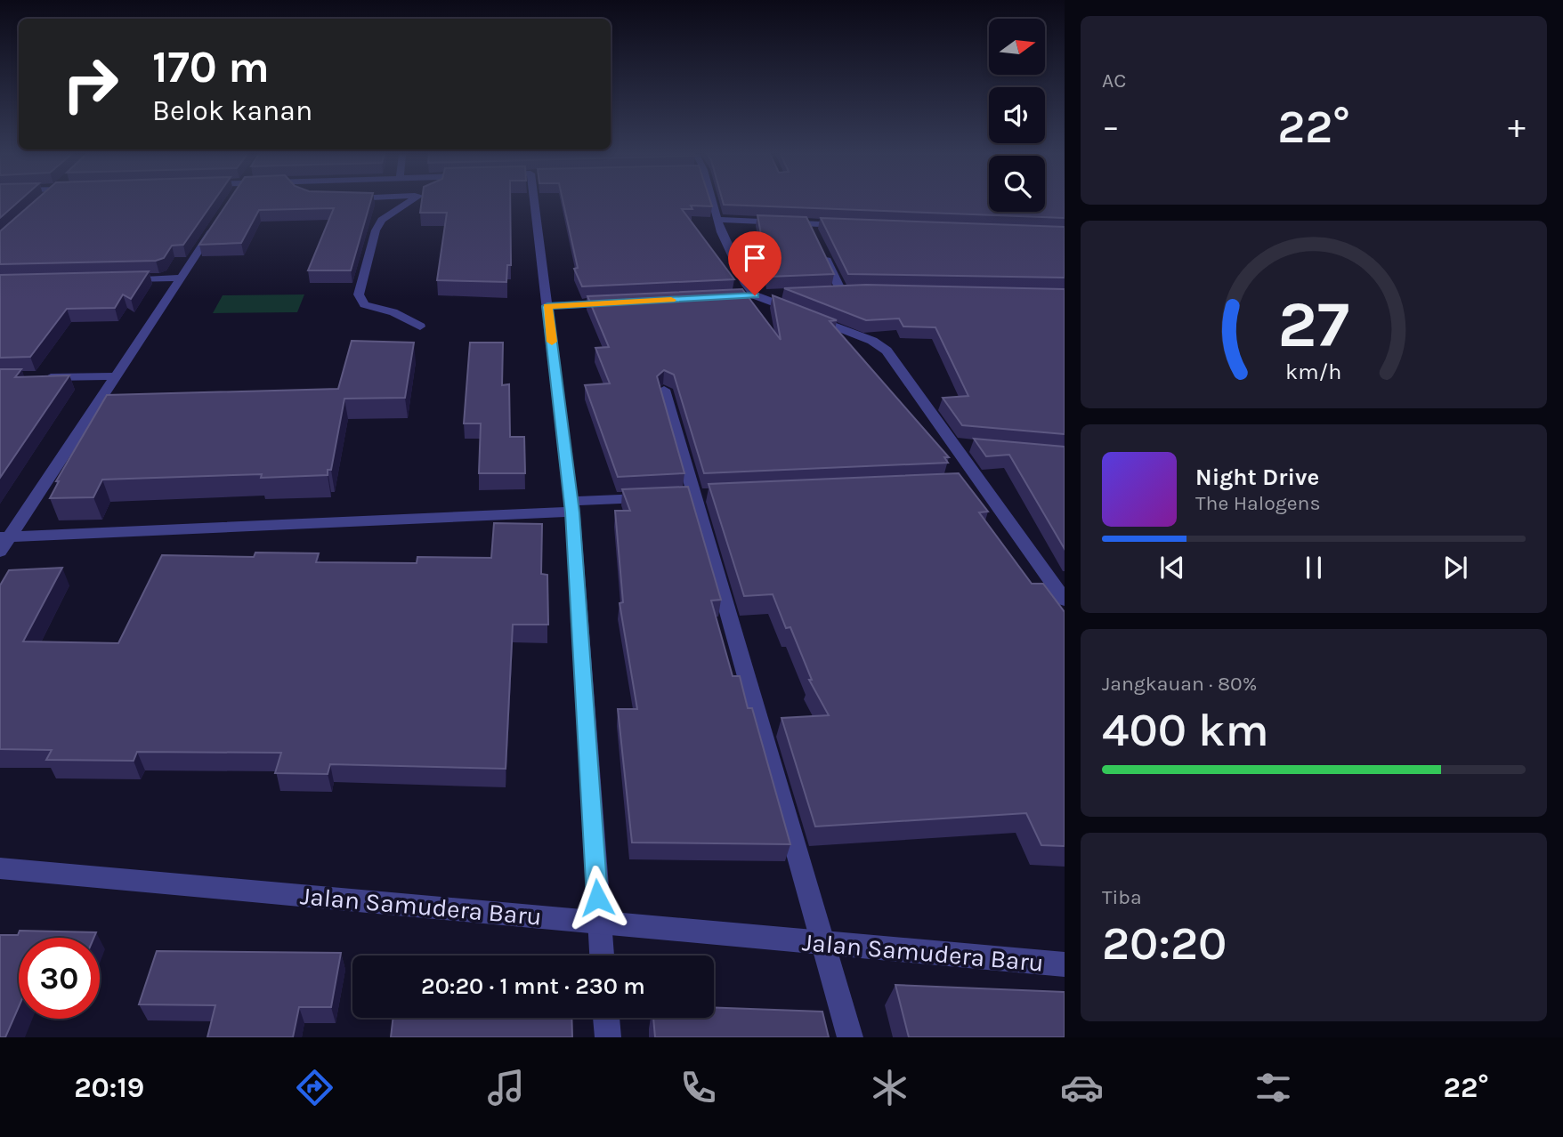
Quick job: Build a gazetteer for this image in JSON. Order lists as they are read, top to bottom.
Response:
{
  "streets": {
    "street": ["Jalan Samudera Baru"]
  },
  "north": "right",
  "page": {
    "tile": [
      "AC",
      ["Jangkauan · 80%", "400 km"],
      ["Tiba", "20:20"]
    ],
    "turn": ["170 m", "Belok kanan"],
    "heat": ["−", "22°", "+"],
    "song": ["Night Drive", "The Halogens"],
    "limit": "30",
    "trip": "20:20 · 1 mnt · 230 m",
    "tabs": ["20:19", "22°"],
    "gauge": ["27", "km/h"]
  }
}
